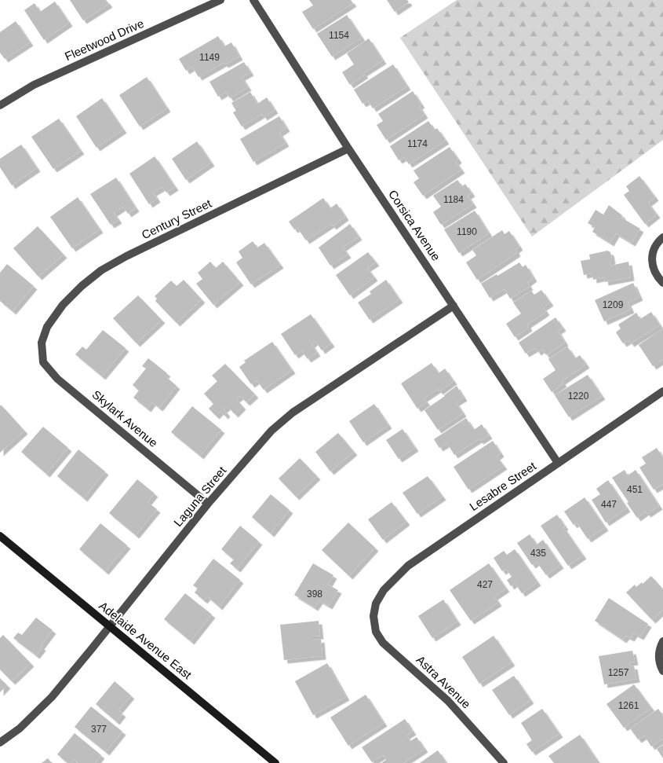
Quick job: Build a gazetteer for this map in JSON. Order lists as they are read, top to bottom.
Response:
{
  "streets": {
    "main road": ["Adelaide Avenue East"],
    "street": [
      "Fleetwood Drive",
      "Century Street",
      "Corsica Avenue",
      "Skylark Avenue",
      "Lesabre Street",
      "Laguna Street",
      "Astra Avenue"
    ]
  },
  "crossings": [
    ["Century Street", "Corsica Avenue"],
    ["Century Street", "Skylark Avenue"],
    ["Corsica Avenue", "Lesabre Street"],
    ["Corsica Avenue", "Laguna Street"],
    ["Skylark Avenue", "Laguna Street"],
    ["Lesabre Street", "Astra Avenue"],
    ["Laguna Street", "Adelaide Avenue East"]
  ],
  "house_numbers": [
    "1154",
    "1149",
    "1174",
    "1184",
    "1190",
    "1209",
    "1220",
    "451",
    "447",
    "435",
    "427",
    "398",
    "1257",
    "1261",
    "377"
  ]
}
